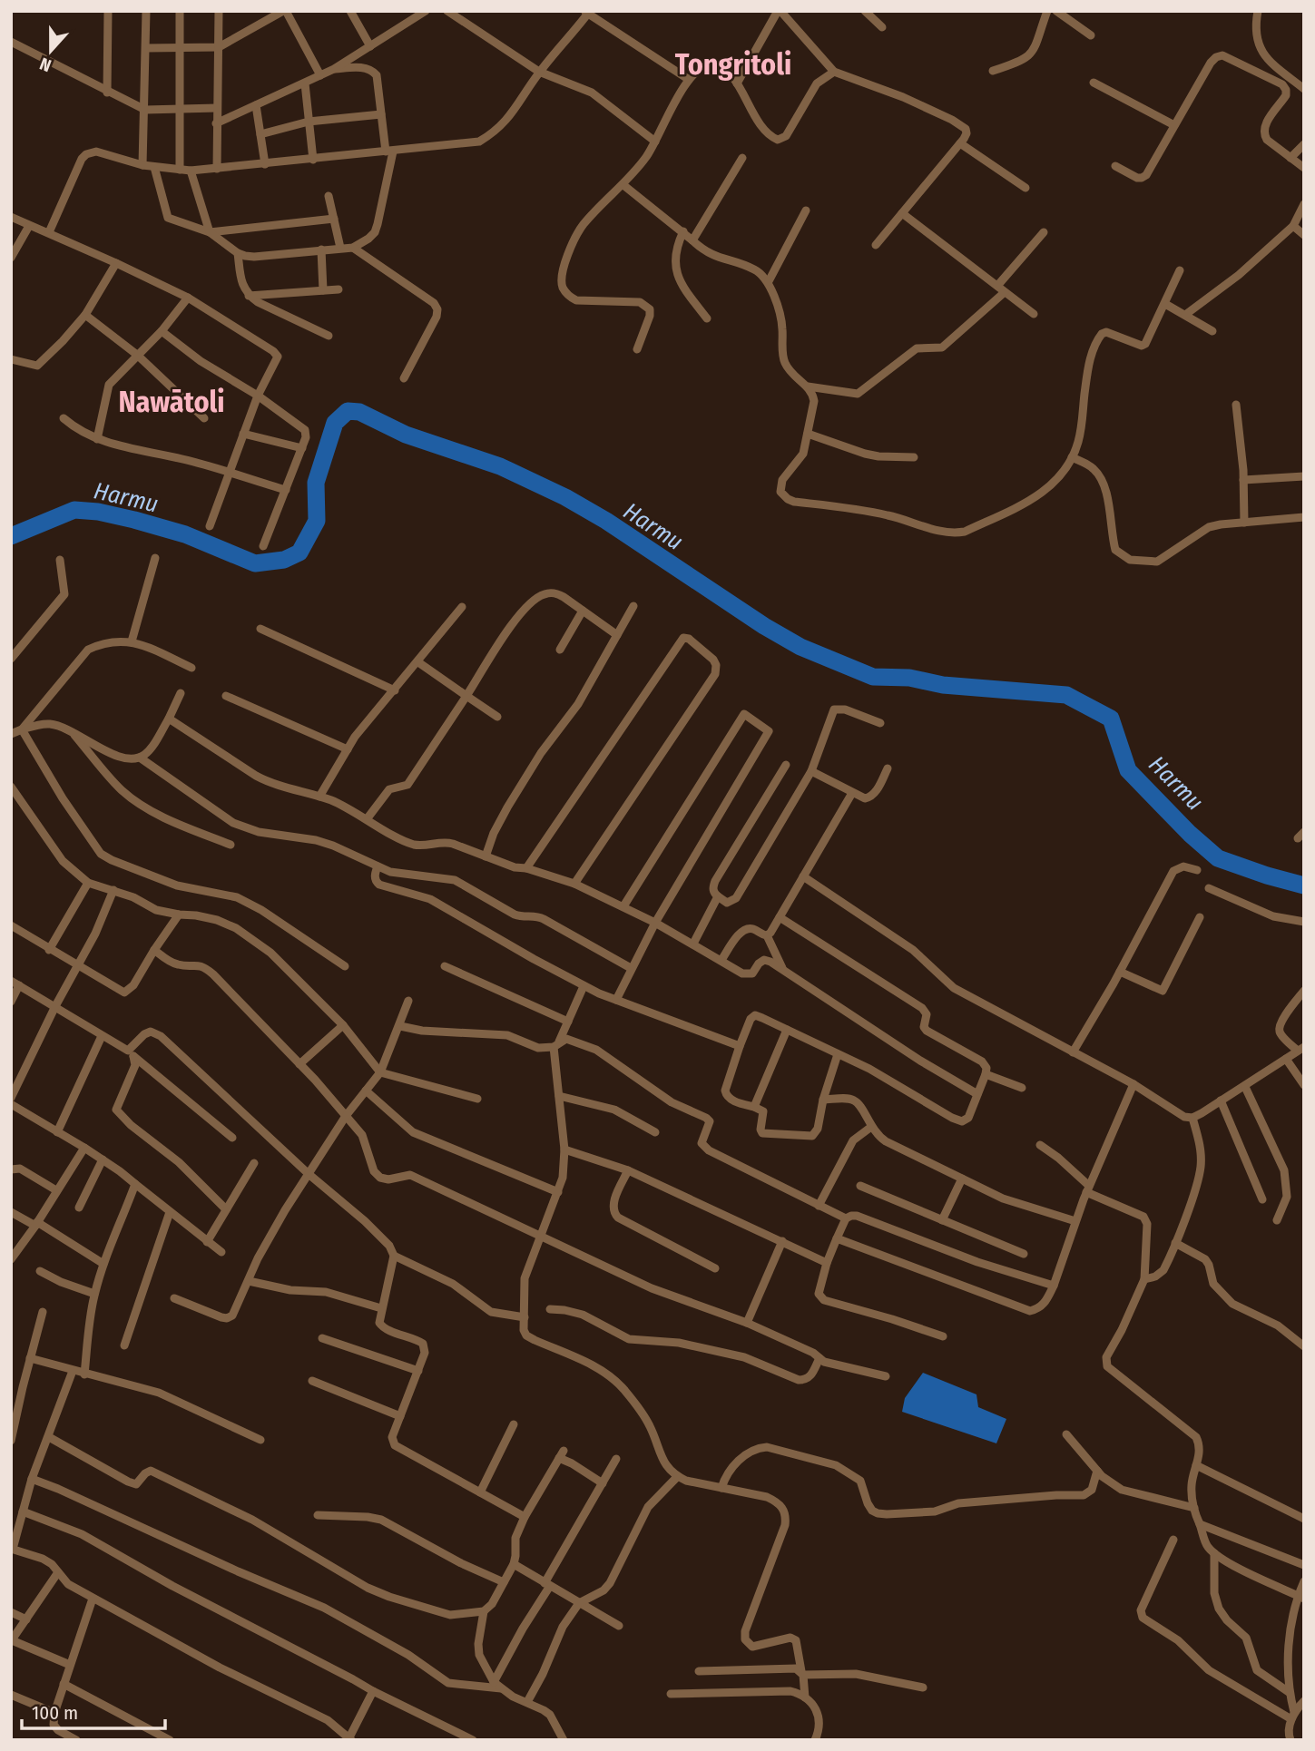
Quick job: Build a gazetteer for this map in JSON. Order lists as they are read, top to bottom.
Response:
{
  "districts": ["Tongritoli", "Nawātoli"],
  "water": ["Harmu"],
  "scale_bar": "100 m",
  "north": "bottom"
}
